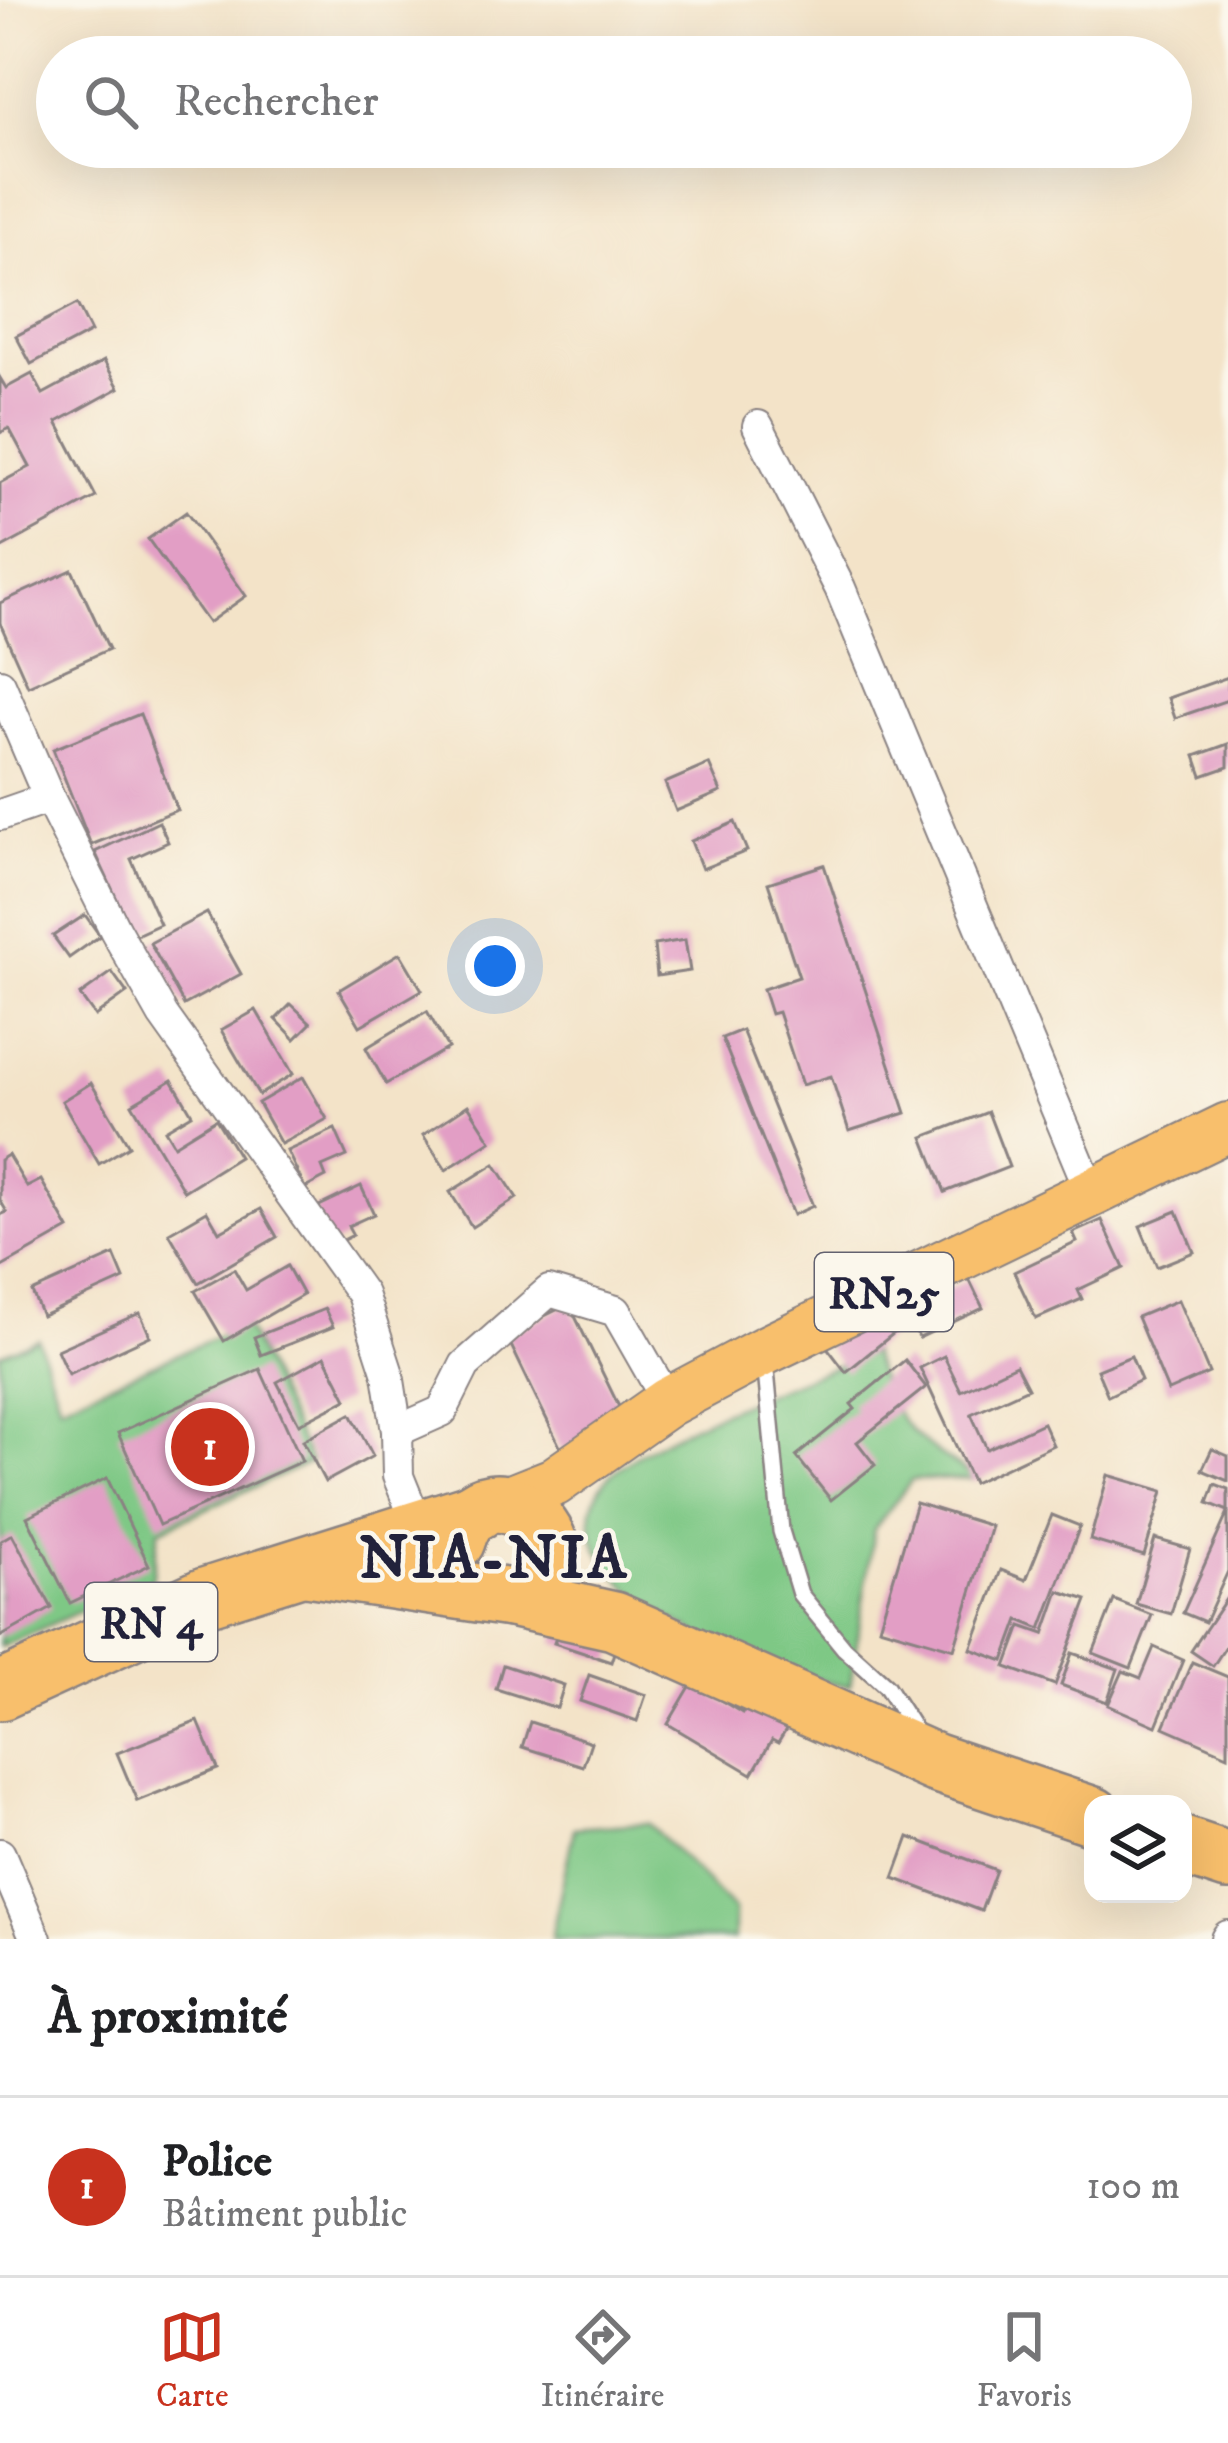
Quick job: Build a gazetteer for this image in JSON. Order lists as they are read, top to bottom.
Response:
{
  "streets": {
    "highway": ["RN 4"],
    "main road": ["RN25"]
  },
  "crossings": [
    ["RN25", "RN 4"]
  ],
  "districts": ["NIA-NIA"],
  "page": {
    "search": "Rechercher",
    "pins": "1",
    "heading": "À proximité",
    "list": [
      {
        "mark": "1",
        "name": "Police",
        "note": "Bâtiment public",
        "value": "100 m"
      }
    ],
    "nav": ["Carte", "Itinéraire", "Favoris"]
  }
}
